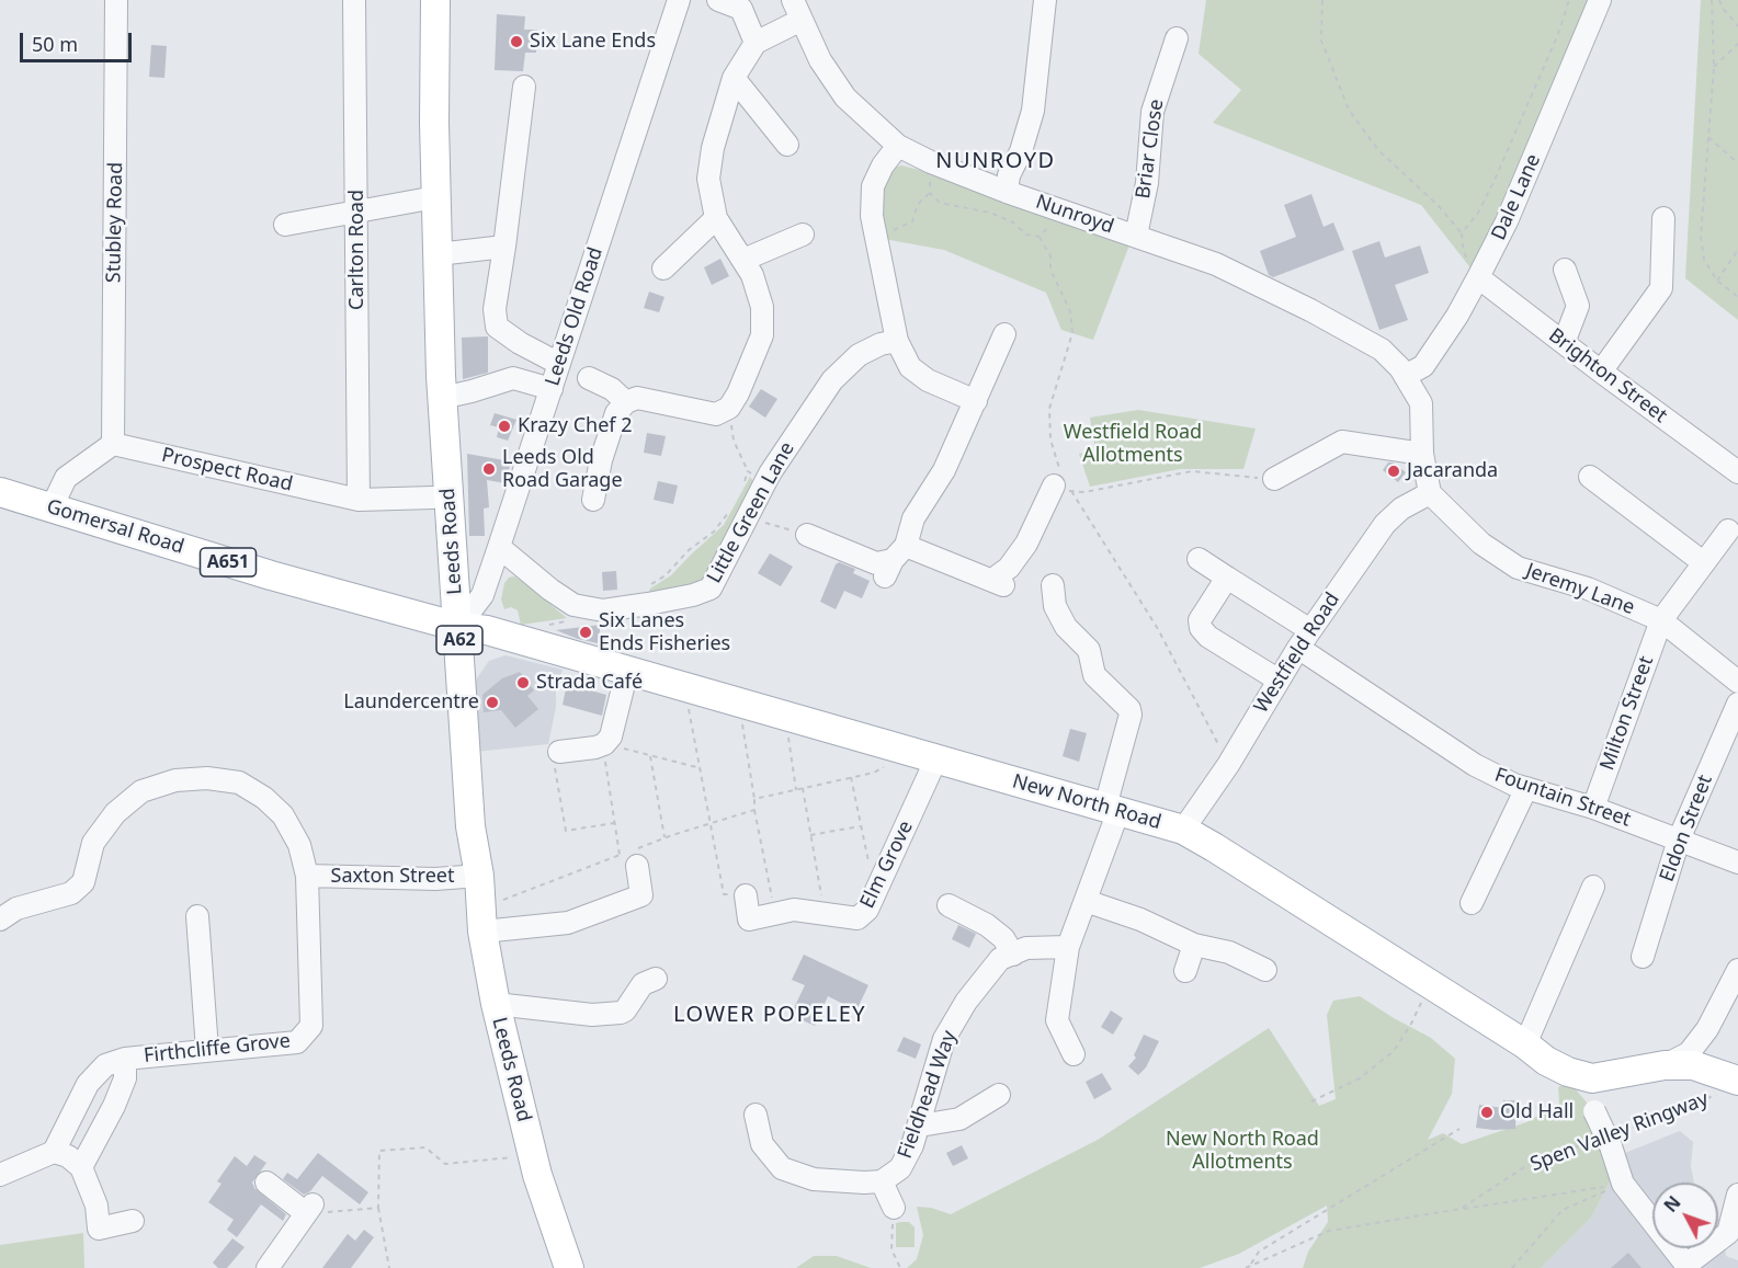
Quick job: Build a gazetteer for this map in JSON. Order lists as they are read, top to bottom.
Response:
{
  "streets": {
    "main road": [
      "Gomersal Road",
      "Leeds Road",
      "A651",
      "A62",
      "New North Road"
    ],
    "street": [
      "Briar Close",
      "Dale Lane",
      "Nunroyd",
      "Stubley Road",
      "Carlton Road",
      "Leeds Old Road",
      "Brighton Street",
      "Prospect Road",
      "Little Green Lane",
      "Jeremy Lane",
      "Westfield Road",
      "Milton Street",
      "Fountain Street",
      "Eldon Street",
      "Elm Grove",
      "Saxton Street",
      "Firthcliffe Grove",
      "Fieldhead Way"
    ],
    "path": ["Spen Valley Ringway"]
  },
  "crossings": [
    ["Briar Close", "Nunroyd"],
    ["Dale Lane", "Nunroyd"],
    ["Dale Lane", "Brighton Street"],
    ["Stubley Road", "Prospect Road"],
    ["Carlton Road", "Prospect Road"],
    ["Leeds Old Road", "Little Green Lane"],
    ["Leeds Old Road", "Gomersal Road"],
    ["Leeds Old Road", "Leeds Road"],
    ["Leeds Old Road", "New North Road"],
    ["Gomersal Road", "Leeds Road"],
    ["Gomersal Road", "New North Road"],
    ["Leeds Road", "New North Road"],
    ["Leeds Road", "Saxton Street"],
    ["Jeremy Lane", "Westfield Road"],
    ["Jeremy Lane", "Milton Street"],
    ["Westfield Road", "Fountain Street"],
    ["Westfield Road", "New North Road"],
    ["Milton Street", "Fountain Street"],
    ["Fountain Street", "Eldon Street"],
    ["New North Road", "Elm Grove"],
    ["New North Road", "Spen Valley Ringway"],
    ["Saxton Street", "Firthcliffe Grove"]
  ],
  "districts": ["NUNROYD", "LOWER POPELEY"],
  "parks": ["Westfield Road Allotments", "New North Road Allotments"],
  "places": [
    "Six Lane Ends",
    "Krazy Chef 2",
    "Leeds Old Road Garage",
    "Jacaranda",
    "Six Lanes Ends Fisheries",
    "Strada Café",
    "Laundercentre",
    "Old Hall"
  ],
  "scale_bar": "50 m",
  "north": "top left"
}
